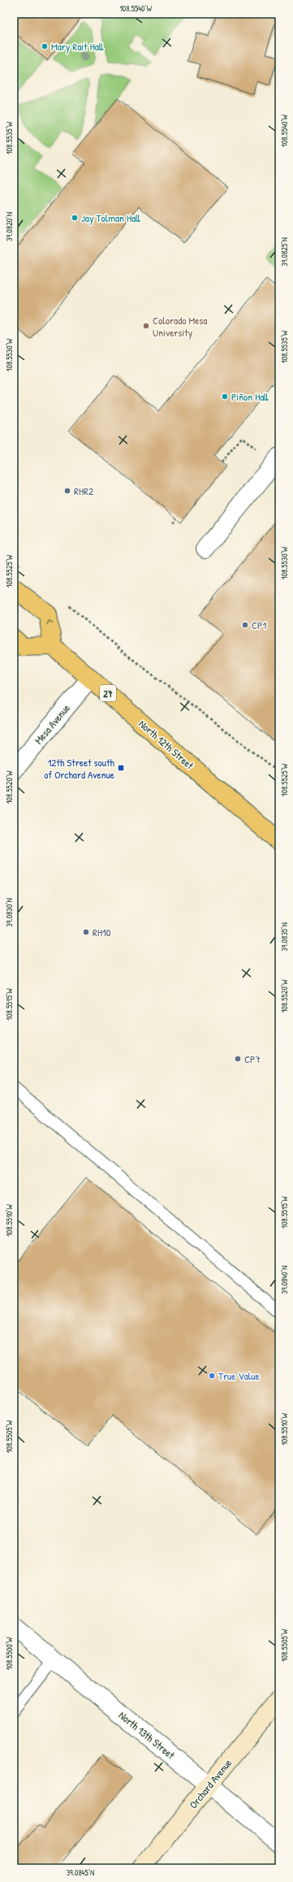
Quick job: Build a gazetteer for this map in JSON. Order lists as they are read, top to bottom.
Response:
{
  "streets": {
    "main road": ["27", "North 12th Street"],
    "street": ["Mesa Avenue", "North 13th Street", "Orchard Avenue"]
  },
  "crossings": [
    ["Mesa Avenue", "North 12th Street"],
    ["North 13th Street", "Orchard Avenue"]
  ],
  "places": {
    "other": [
      "Mary Rait Hall",
      "Jay Tolman Hall",
      "Colorado Mesa University",
      "Piñon Hall",
      "RHR2",
      "CP1",
      "RH10",
      "CP7",
      "True Value"
    ],
    "transit": ["12th Street south of Orchard Avenue"]
  },
  "coordinates": [
    "108.5540°W",
    "108.5535°W",
    "39.0820°N",
    "39.0825°N",
    "108.5530°W",
    "108.5525°W",
    "108.5520°W",
    "39.0830°N",
    "39.0835°N",
    "108.5515°W",
    "108.5510°W",
    "39.0840°N",
    "108.5505°W",
    "108.5500°W",
    "39.0845°N"
  ]
}
